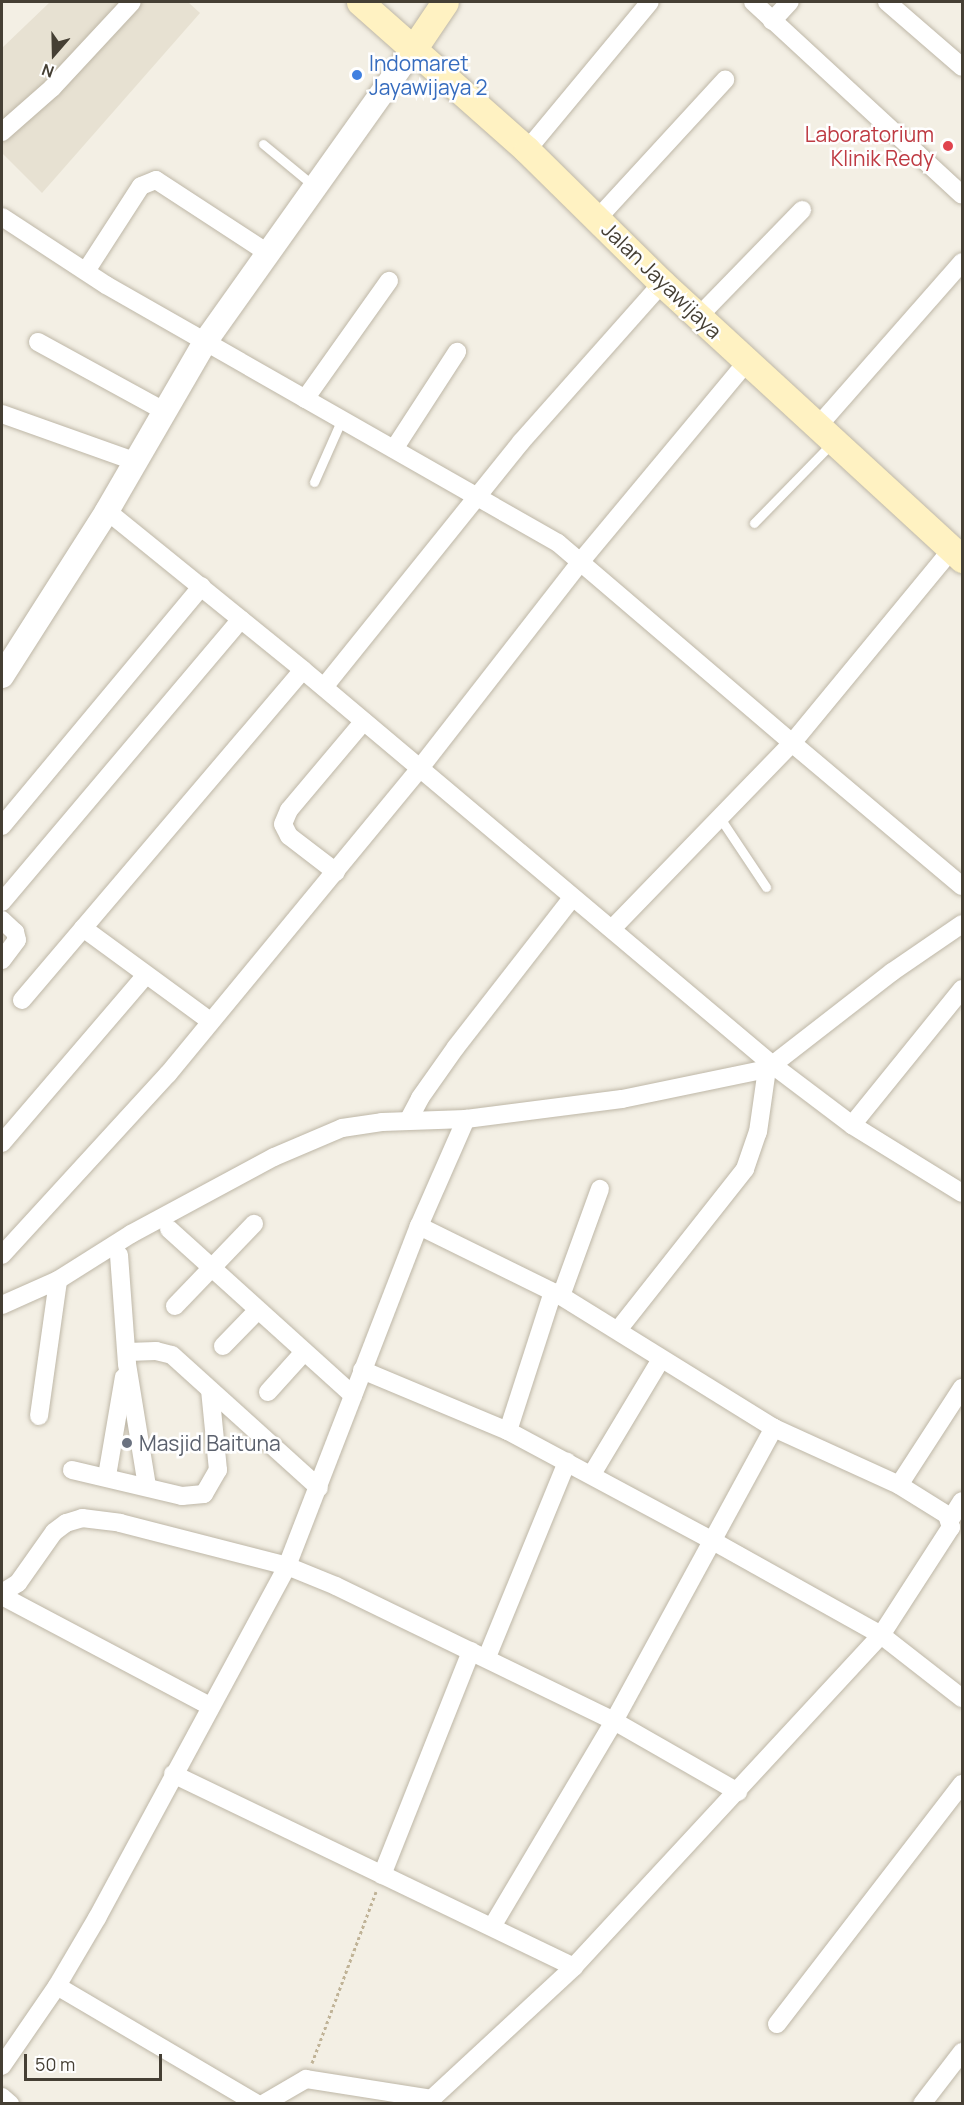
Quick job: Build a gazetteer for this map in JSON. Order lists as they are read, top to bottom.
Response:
{
  "streets": {
    "main road": ["Jalan Jayawijaya"]
  },
  "places": ["Indomaret Jayawijaya 2", "Laboratorium Klinik Redy", "Masjid Baituna"],
  "scale_bar": "50 m",
  "north": "bottom"
}
